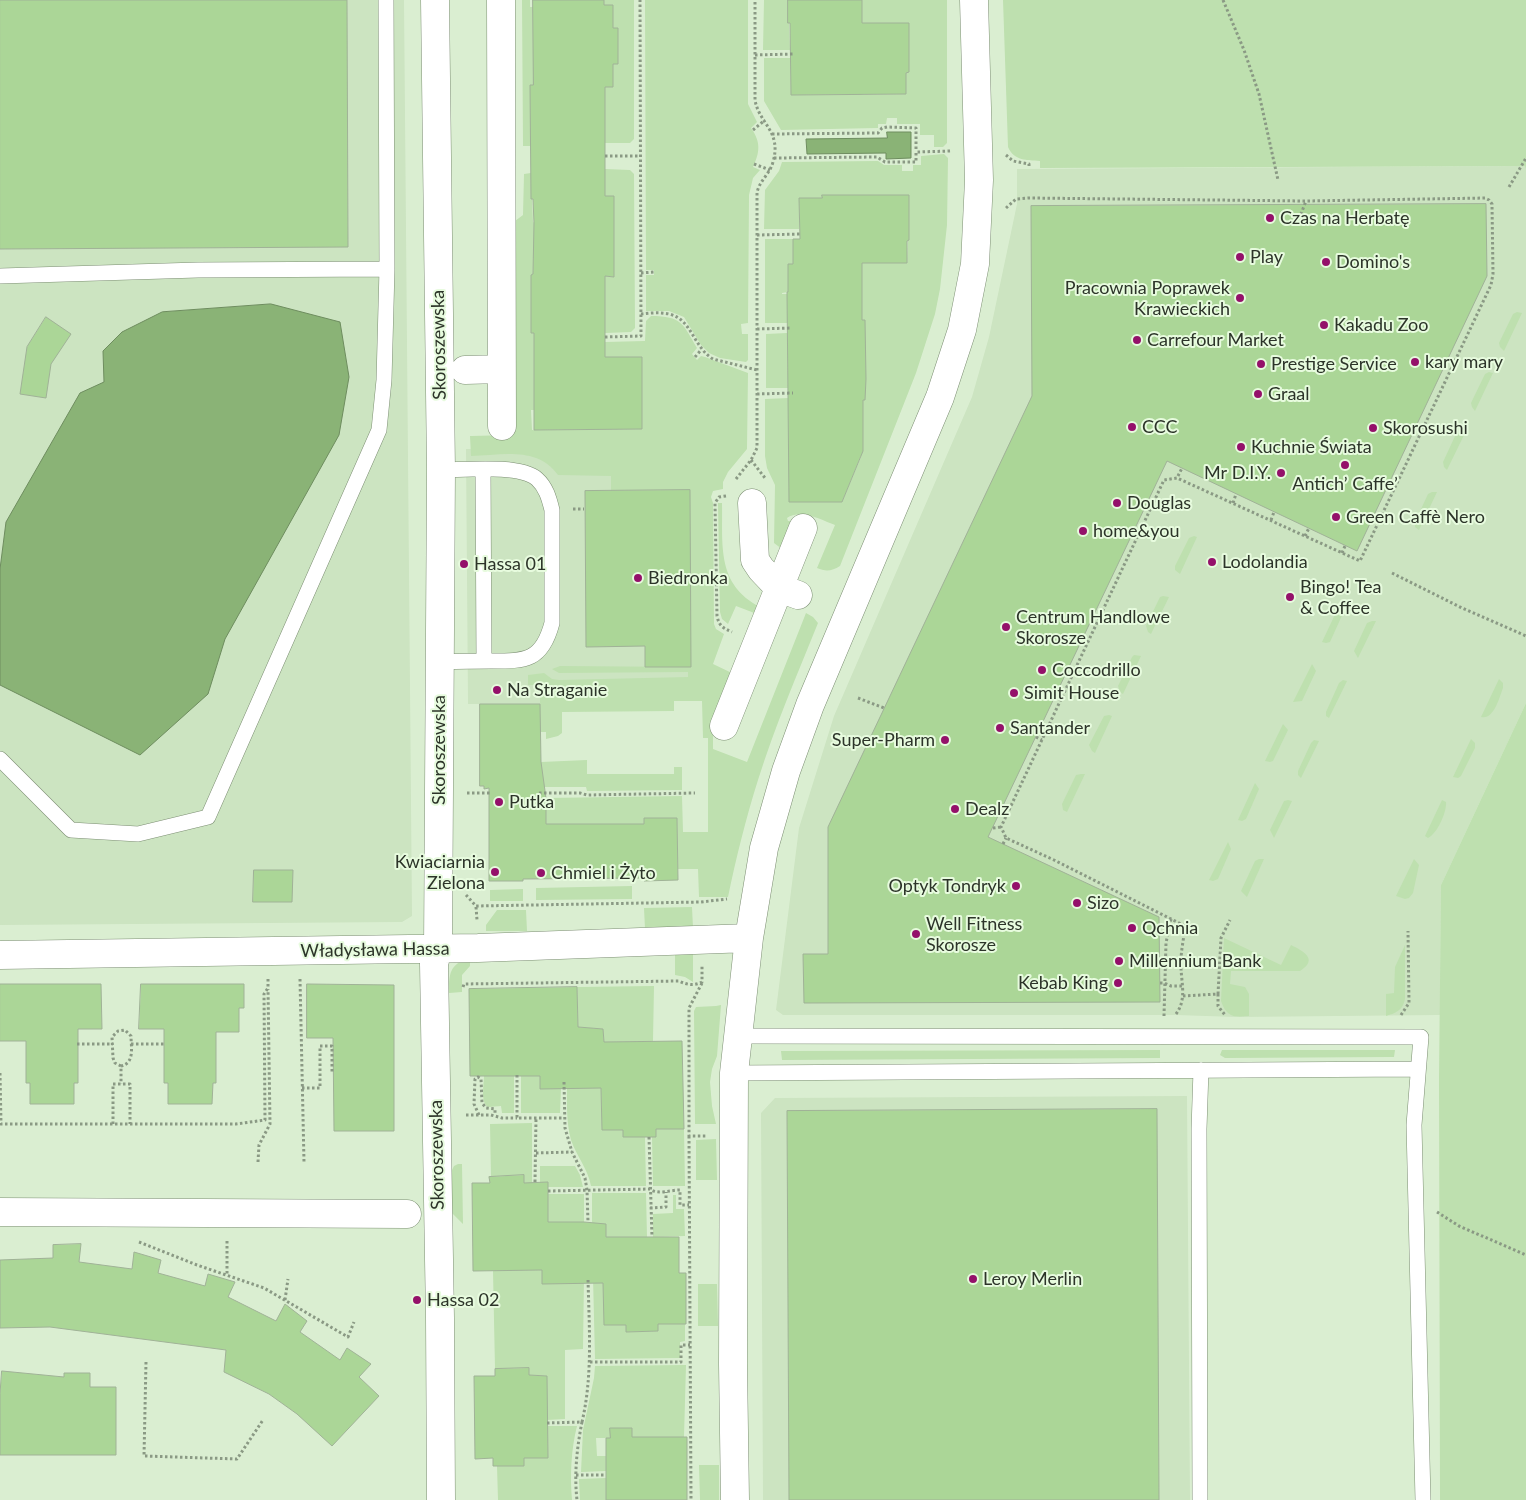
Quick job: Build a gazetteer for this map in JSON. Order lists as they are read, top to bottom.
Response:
{
  "streets": {
    "street": ["Skoroszewska", "Władysława Hassa"]
  },
  "crossings": [
    ["Skoroszewska", "Władysława Hassa"]
  ],
  "places": [
    "Czas na Herbatę",
    "Play",
    "Domino's",
    "Pracownia Poprawek Krawieckich",
    "Kakadu Zoo",
    "Carrefour Market",
    "kary mary",
    "Prestige Service",
    "Graal",
    "CCC",
    "Skorosushi",
    "Kuchnie Świata",
    "Antich’ Caffe’",
    "Mr D.I.Y.",
    "Douglas",
    "Green Caffè Nero",
    "home&you",
    "Lodolandia",
    "Hassa 01",
    "Biedronka",
    "Bingo! Tea & Coffee",
    "Centrum Handlowe Skorosze",
    "Coccodrillo",
    "Na Straganie",
    "Simit House",
    "Santander",
    "Super-Pharm",
    "Putka",
    "Dealz",
    "Kwiaciarnia Zielona",
    "Chmiel i Żyto",
    "Optyk Tondryk",
    "Sizo",
    "Qchnia",
    "Well Fitness Skorosze",
    "Millennium Bank",
    "Kebab King",
    "Leroy Merlin",
    "Hassa 02"
  ]
}
